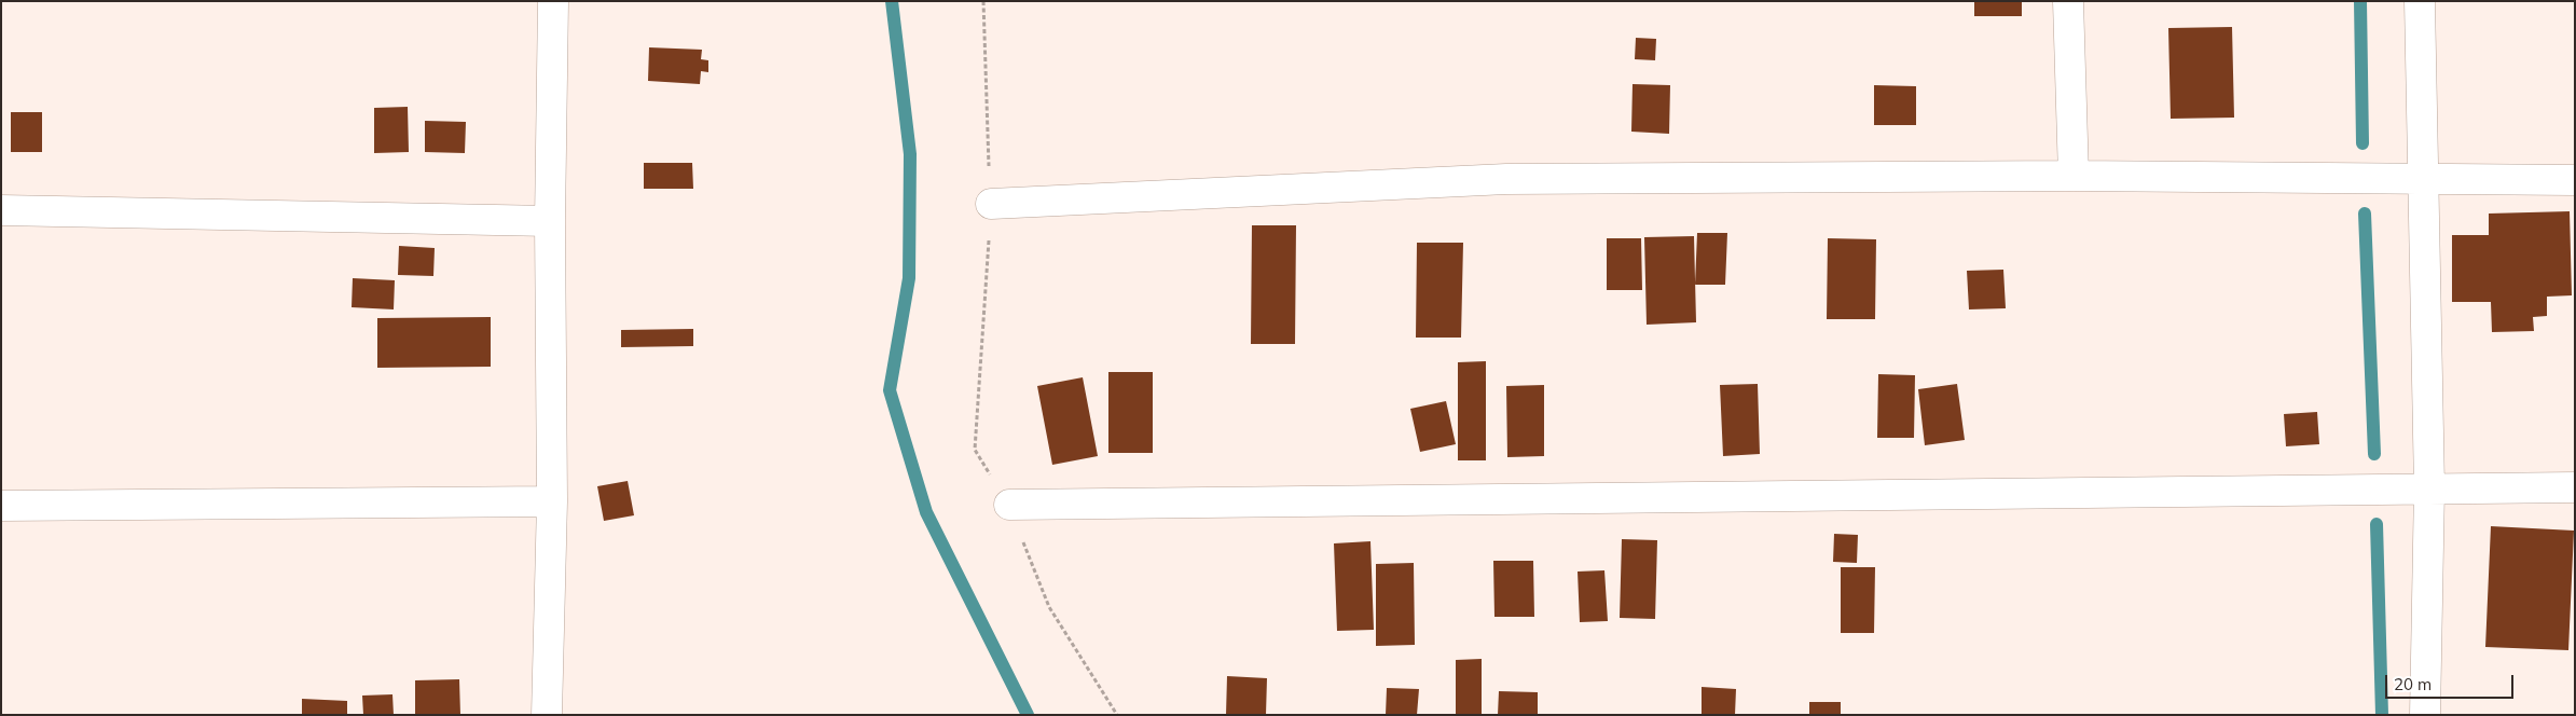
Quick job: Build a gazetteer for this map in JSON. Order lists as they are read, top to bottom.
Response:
{
  "scale_bar": "20 m"
}
